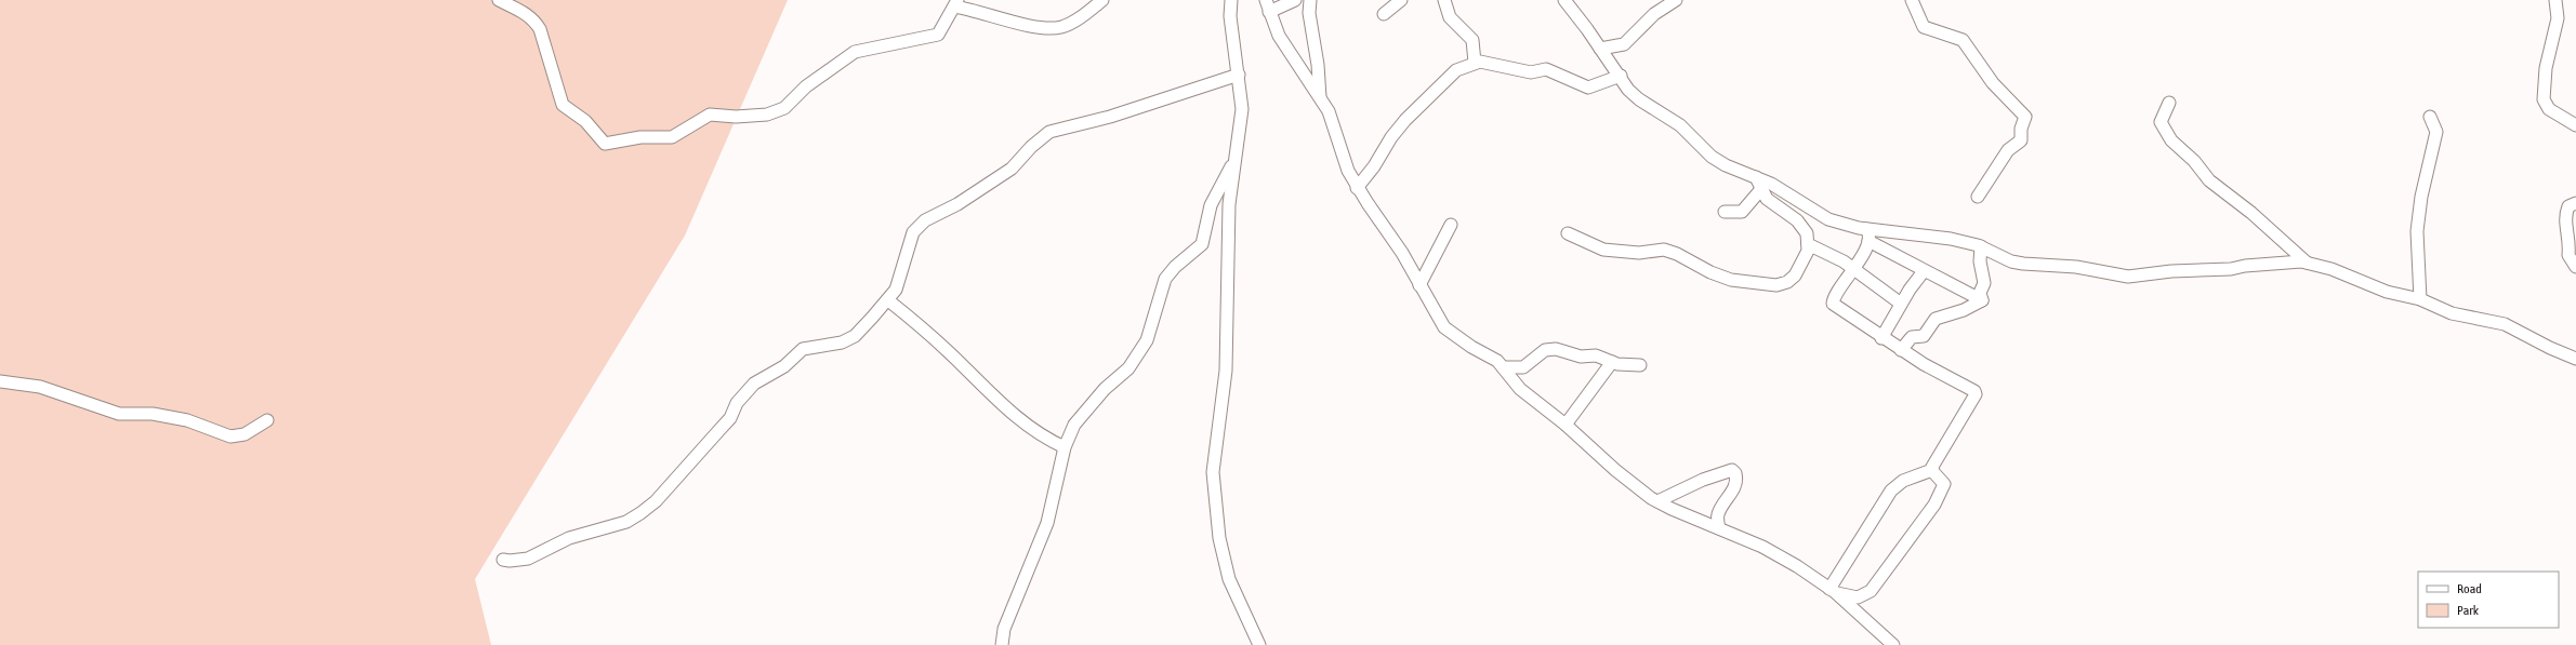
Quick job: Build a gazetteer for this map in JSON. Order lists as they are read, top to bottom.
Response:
{
  "legend": ["Road", "Park"]
}
